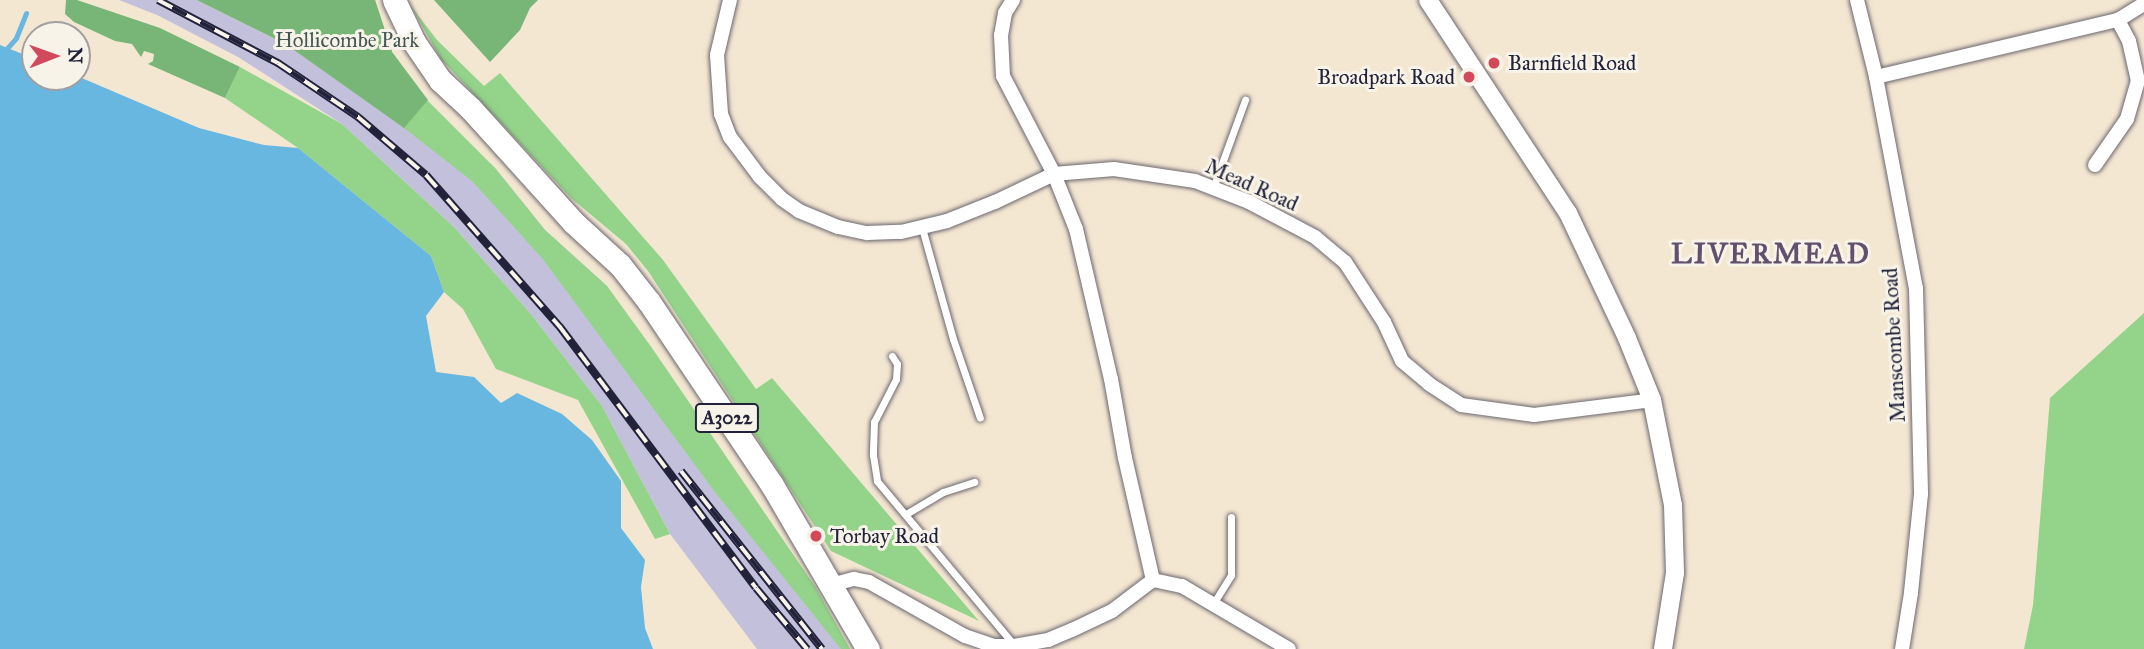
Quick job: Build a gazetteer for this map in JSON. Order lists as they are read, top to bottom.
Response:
{
  "streets": {
    "main road": ["A3022"],
    "street": ["Mead Road", "Manscombe Road"]
  },
  "districts": ["LIVERMEAD"],
  "parks": ["Hollicombe Park"],
  "places": ["Barnfield Road", "Broadpark Road", "Torbay Road"],
  "north": "right"
}
